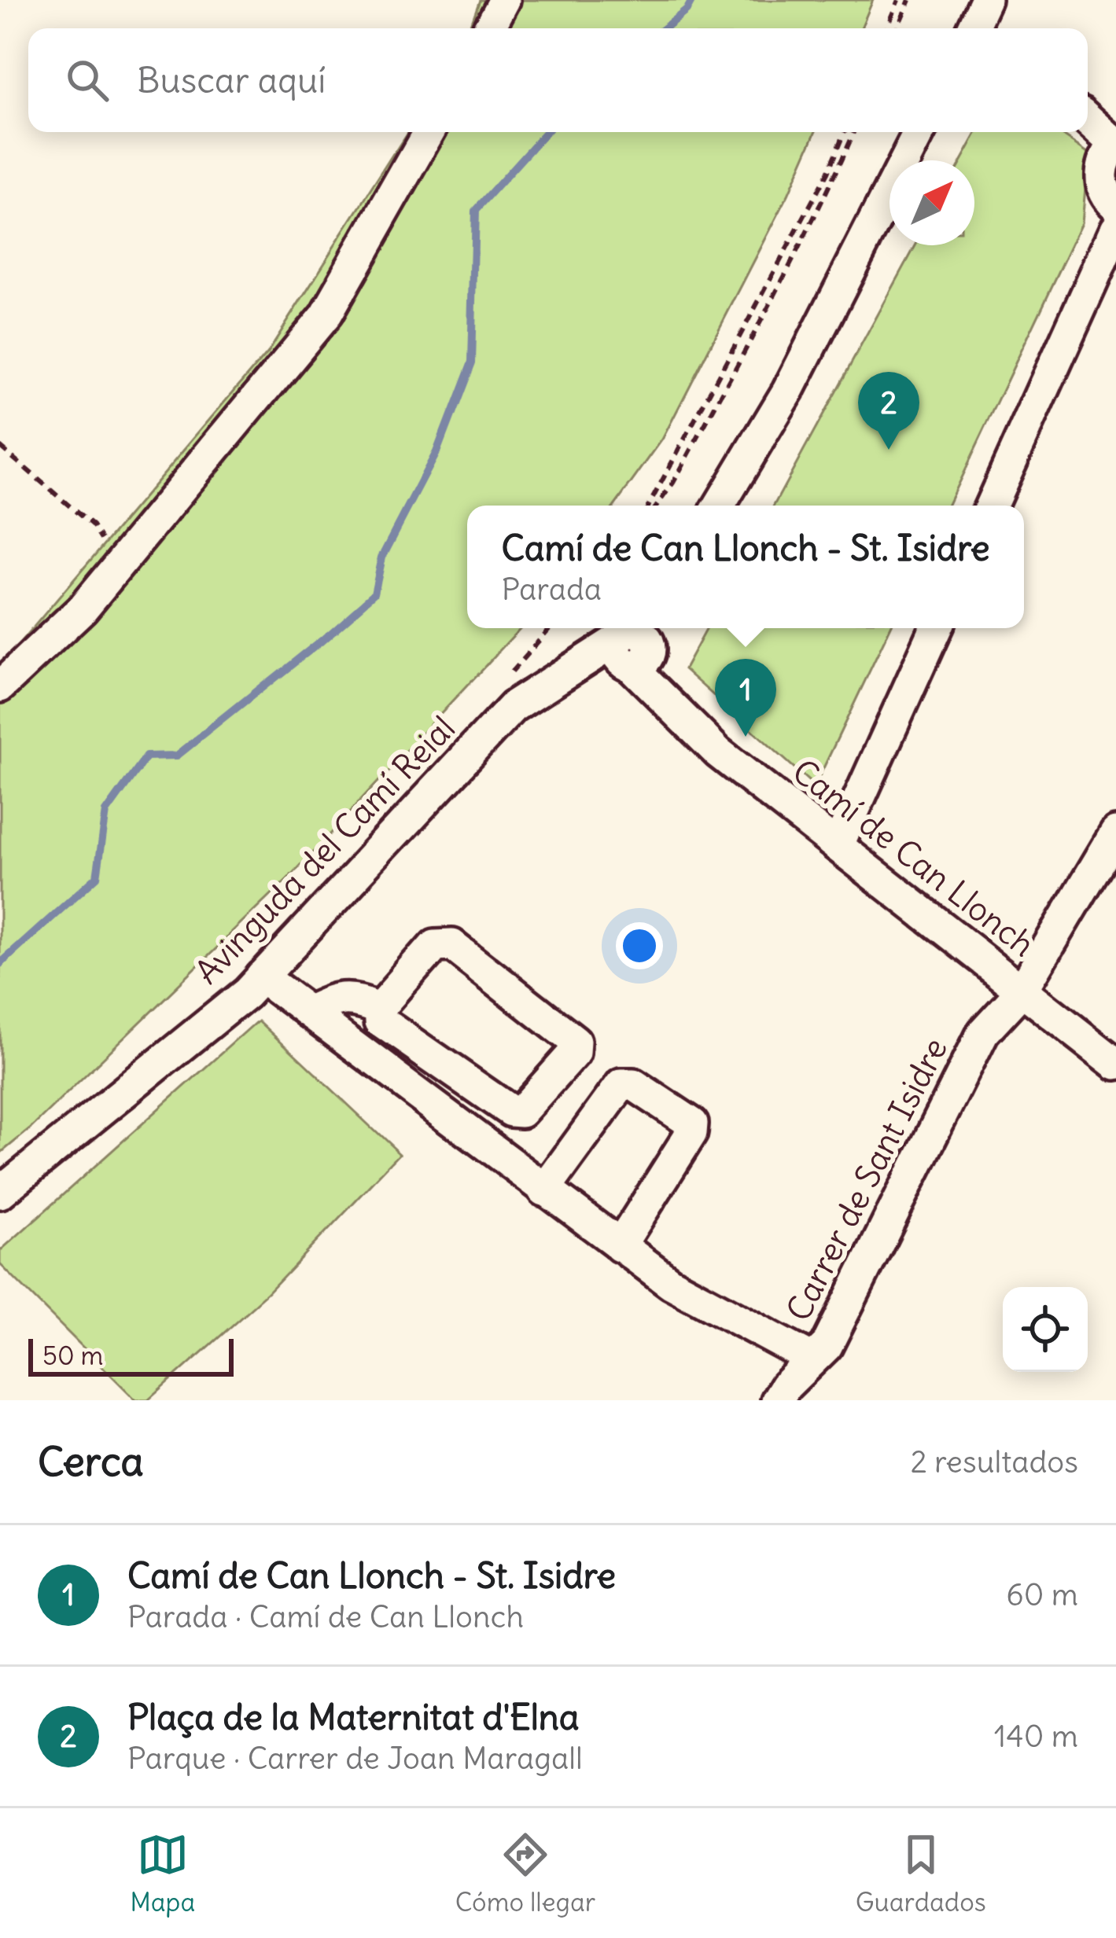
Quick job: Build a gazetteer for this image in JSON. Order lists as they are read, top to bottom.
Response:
{
  "streets": {
    "street": ["Avinguda del Camí Reial", "Camí de Can Llonch", "Carrer de Sant Isidre"]
  },
  "crossings": [
    ["Avinguda del Camí Reial", "Camí de Can Llonch"],
    ["Camí de Can Llonch", "Carrer de Sant Isidre"]
  ],
  "scale_bar": "50 m",
  "north": "top right",
  "page": {
    "search": "Buscar aquí",
    "pins": ["2", "1"],
    "popup": ["Camí de Can Llonch - St. Isidre", "Parada"],
    "scale": "50 m",
    "heading": ["Cerca", "2 resultados"],
    "list": [
      {
        "mark": "1",
        "name": "Camí de Can Llonch - St. Isidre",
        "note": "Parada · Camí de Can Llonch",
        "value": "60 m"
      },
      {
        "mark": "2",
        "name": "Plaça de la Maternitat d'Elna",
        "note": "Parque · Carrer de Joan Maragall",
        "value": "140 m"
      }
    ],
    "nav": ["Mapa", "Cómo llegar", "Guardados"]
  }
}
